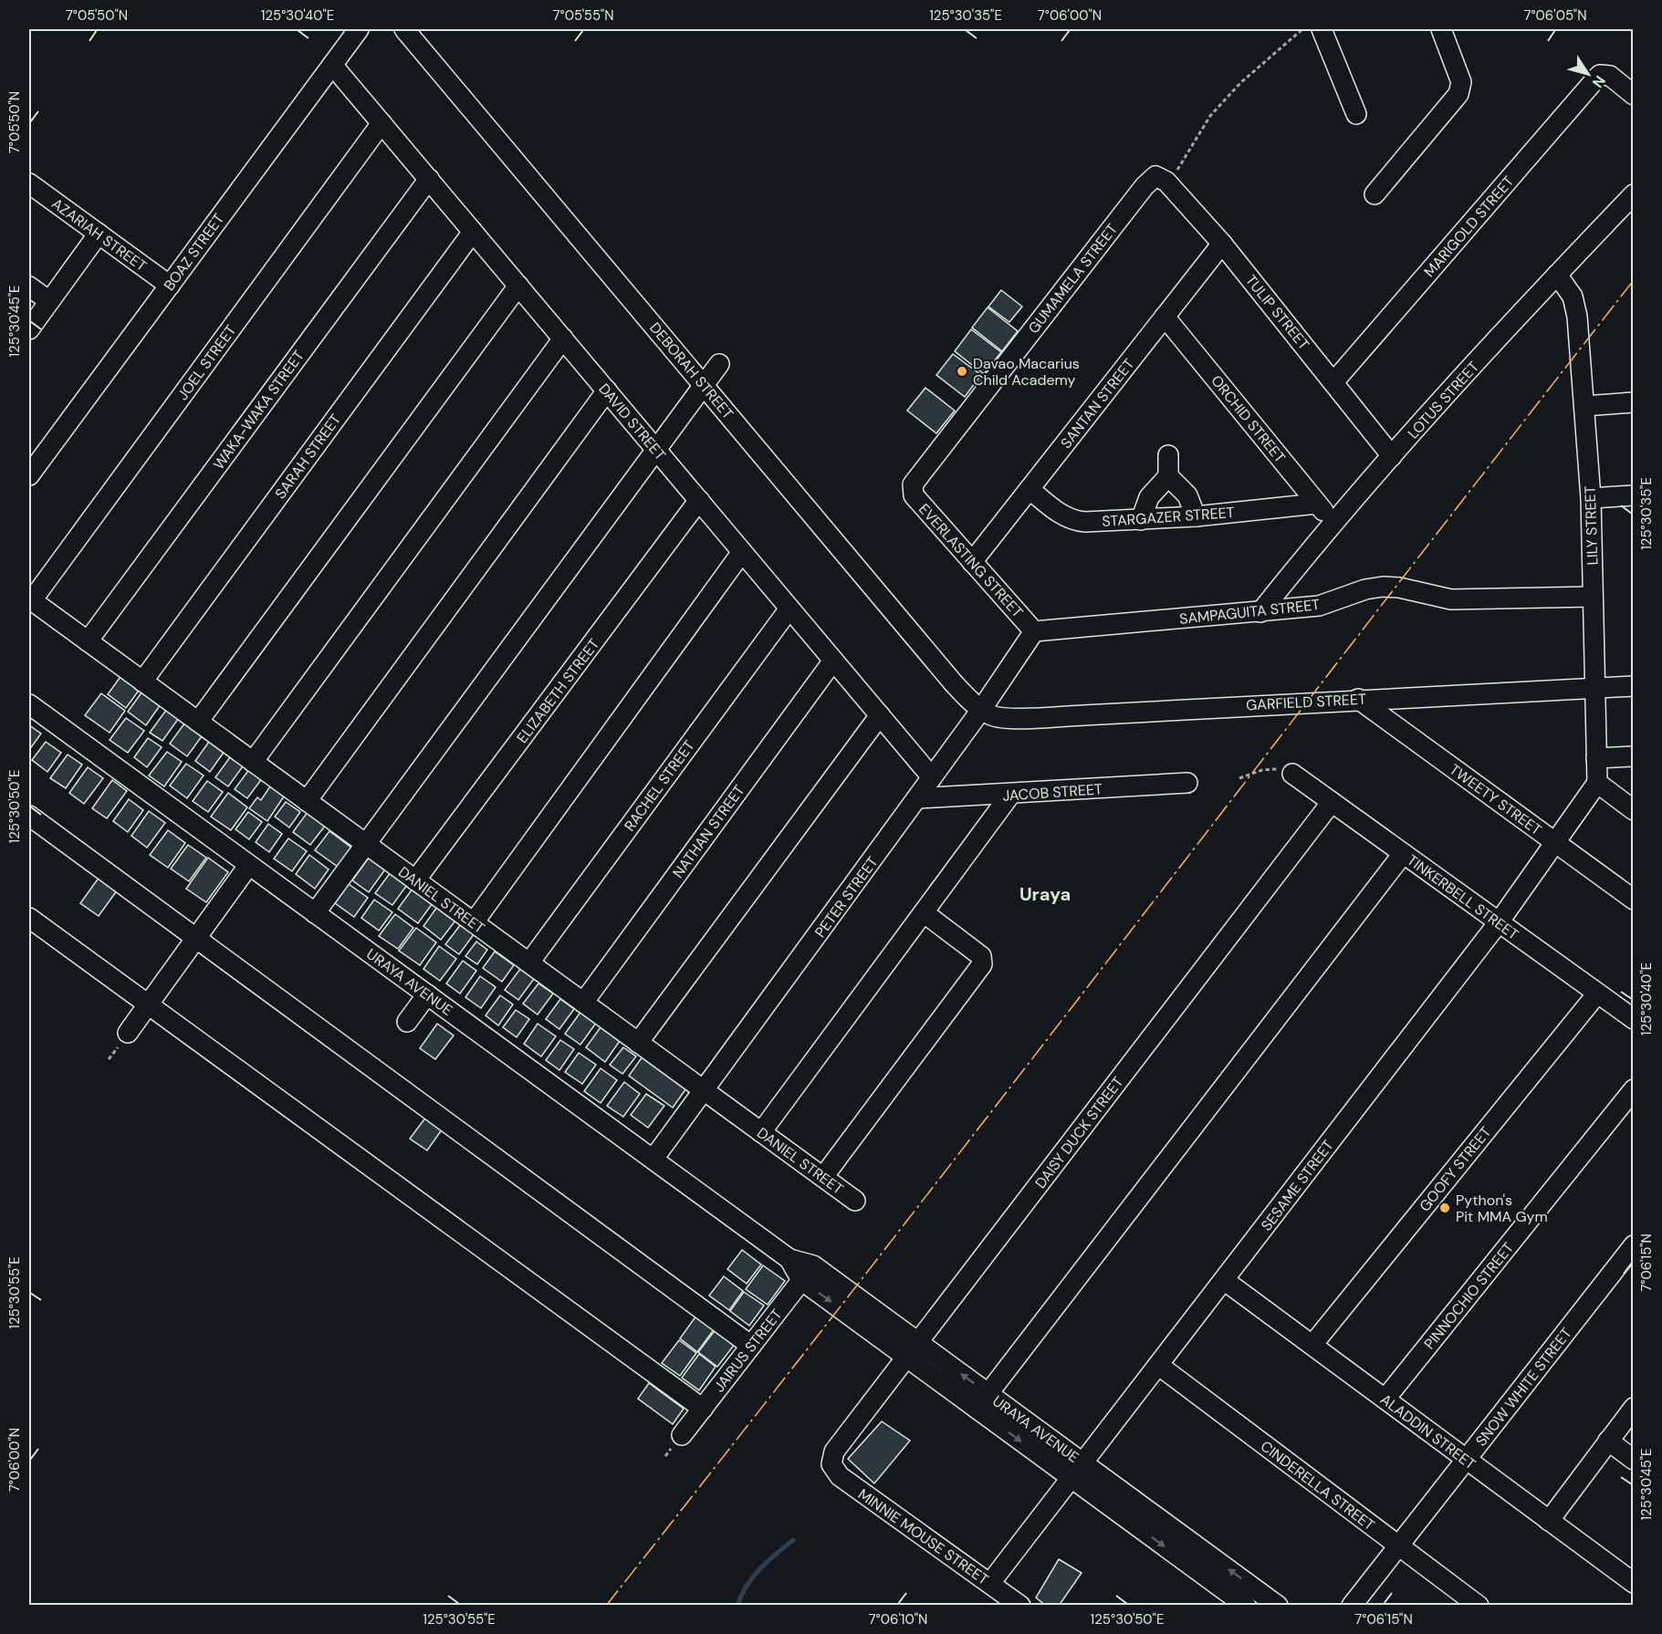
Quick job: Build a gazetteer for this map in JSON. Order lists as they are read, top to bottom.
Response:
{
  "streets": {
    "street": [
      "MARIGOLD STREET",
      "AZARIAH STREET",
      "BOAZ STREET",
      "GUMAMELA STREET",
      "TULIP STREET",
      "JOEL STREET",
      "DEBORAH STREET",
      "LOTUS STREET",
      "SANTAN STREET",
      "WAKA-WAKA STREET",
      "ORCHID STREET",
      "DAVID STREET",
      "SARAH STREET",
      "STARGAZER STREET",
      "LILY STREET",
      "EVERLASTING STREET",
      "SAMPAGUITA STREET",
      "ELIZABETH STREET",
      "GARFIELD STREET",
      "RACHEL STREET",
      "JACOB STREET",
      "TWEETY STREET",
      "NATHAN STREET",
      "PETER STREET",
      "TINKERBELL STREET",
      "DANIEL STREET",
      "URAYA AVENUE",
      "DAISY DUCK STREET",
      "GOOFY STREET",
      "SESAME STREET",
      "PINNOCHIO STREET",
      "JAIRUS STREET",
      "SNOW WHITE STREET",
      "ALADDIN STREET",
      "CINDERELLA STREET",
      "MINNIE MOUSE STREET"
    ]
  },
  "crossings": [
    ["MARIGOLD STREET", "TULIP STREET"],
    ["AZARIAH STREET", "BOAZ STREET"],
    ["BOAZ STREET", "DAVID STREET"],
    ["GUMAMELA STREET", "TULIP STREET"],
    ["GUMAMELA STREET", "EVERLASTING STREET"],
    ["TULIP STREET", "LOTUS STREET"],
    ["TULIP STREET", "SANTAN STREET"],
    ["JOEL STREET", "DAVID STREET"],
    ["JOEL STREET", "DANIEL STREET"],
    ["DEBORAH STREET", "GARFIELD STREET"],
    ["DEBORAH STREET", "PETER STREET"],
    ["LOTUS STREET", "ORCHID STREET"],
    ["LOTUS STREET", "LILY STREET"],
    ["LOTUS STREET", "SAMPAGUITA STREET"],
    ["SANTAN STREET", "ORCHID STREET"],
    ["SANTAN STREET", "STARGAZER STREET"],
    ["SANTAN STREET", "EVERLASTING STREET"],
    ["WAKA-WAKA STREET", "DAVID STREET"],
    ["WAKA-WAKA STREET", "DANIEL STREET"],
    ["ORCHID STREET", "STARGAZER STREET"],
    ["DAVID STREET", "SARAH STREET"],
    ["DAVID STREET", "ELIZABETH STREET"],
    ["DAVID STREET", "RACHEL STREET"],
    ["DAVID STREET", "NATHAN STREET"],
    ["DAVID STREET", "PETER STREET"],
    ["SARAH STREET", "DANIEL STREET"],
    ["LILY STREET", "SAMPAGUITA STREET"],
    ["LILY STREET", "GARFIELD STREET"],
    ["LILY STREET", "SESAME STREET"],
    ["EVERLASTING STREET", "SAMPAGUITA STREET"],
    ["EVERLASTING STREET", "PETER STREET"],
    ["SAMPAGUITA STREET", "PETER STREET"],
    ["ELIZABETH STREET", "DANIEL STREET"],
    ["GARFIELD STREET", "TWEETY STREET"],
    ["GARFIELD STREET", "PETER STREET"],
    ["RACHEL STREET", "DANIEL STREET"],
    ["JACOB STREET", "PETER STREET"],
    ["TWEETY STREET", "SESAME STREET"],
    ["NATHAN STREET", "DANIEL STREET"],
    ["PETER STREET", "DANIEL STREET"],
    ["PETER STREET", "URAYA AVENUE"],
    ["TINKERBELL STREET", "DAISY DUCK STREET"],
    ["TINKERBELL STREET", "GOOFY STREET"],
    ["TINKERBELL STREET", "SESAME STREET"],
    ["URAYA AVENUE", "DAISY DUCK STREET"],
    ["URAYA AVENUE", "SESAME STREET"],
    ["URAYA AVENUE", "JAIRUS STREET"],
    ["DAISY DUCK STREET", "MINNIE MOUSE STREET"],
    ["GOOFY STREET", "ALADDIN STREET"],
    ["SESAME STREET", "ALADDIN STREET"],
    ["SESAME STREET", "CINDERELLA STREET"],
    ["SESAME STREET", "MINNIE MOUSE STREET"],
    ["PINNOCHIO STREET", "ALADDIN STREET"],
    ["SNOW WHITE STREET", "ALADDIN STREET"],
    ["SNOW WHITE STREET", "CINDERELLA STREET"]
  ],
  "districts": ["Uraya"],
  "places": ["Davao Macarius Child Academy", "Python's Pit MMA Gym"],
  "north": "bottom right",
  "coordinates": [
    "7°05'50\"N",
    "125°30'40\"E",
    "7°05'55\"N",
    "125°30'35\"E",
    "7°06'00\"N",
    "7°06'05\"N",
    "125°30'45\"E",
    "125°30'50\"E",
    "7°06'15\"N",
    "125°30'55\"E",
    "7°06'10\"N"
  ]
}
